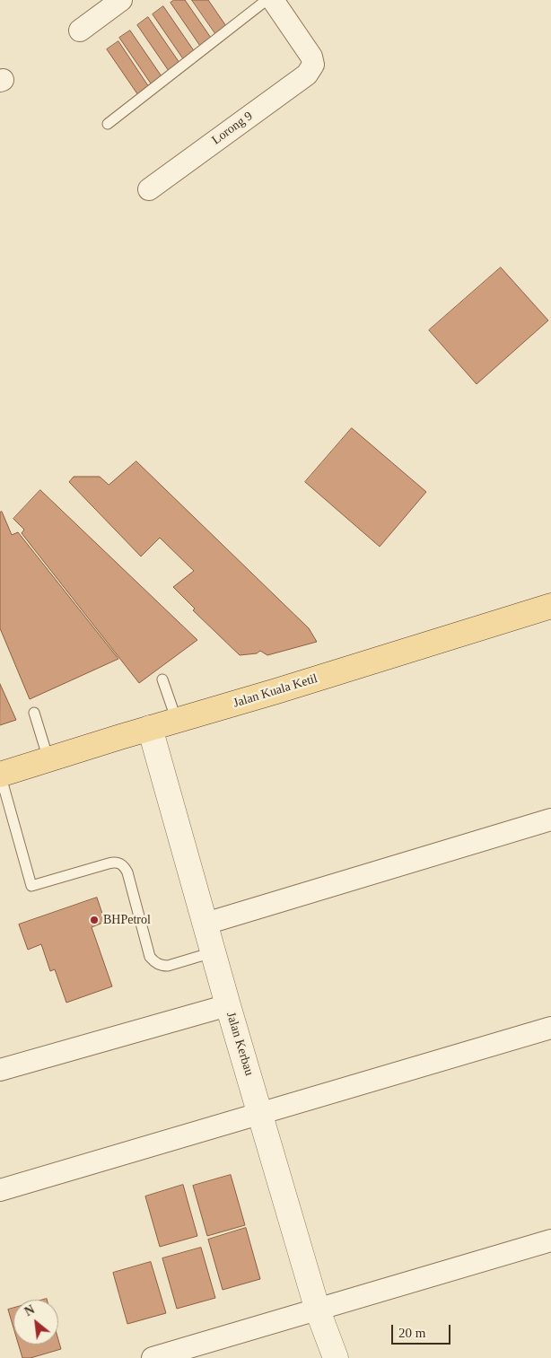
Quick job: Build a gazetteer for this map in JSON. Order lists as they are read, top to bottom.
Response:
{
  "streets": {
    "main road": ["Jalan Kuala Ketil"],
    "street": ["Lorong 9", "Jalan Kerbau"]
  },
  "crossings": [
    ["Jalan Kuala Ketil", "Jalan Kerbau"]
  ],
  "places": ["BHPetrol"],
  "scale_bar": "20 m",
  "north": "top left"
}
